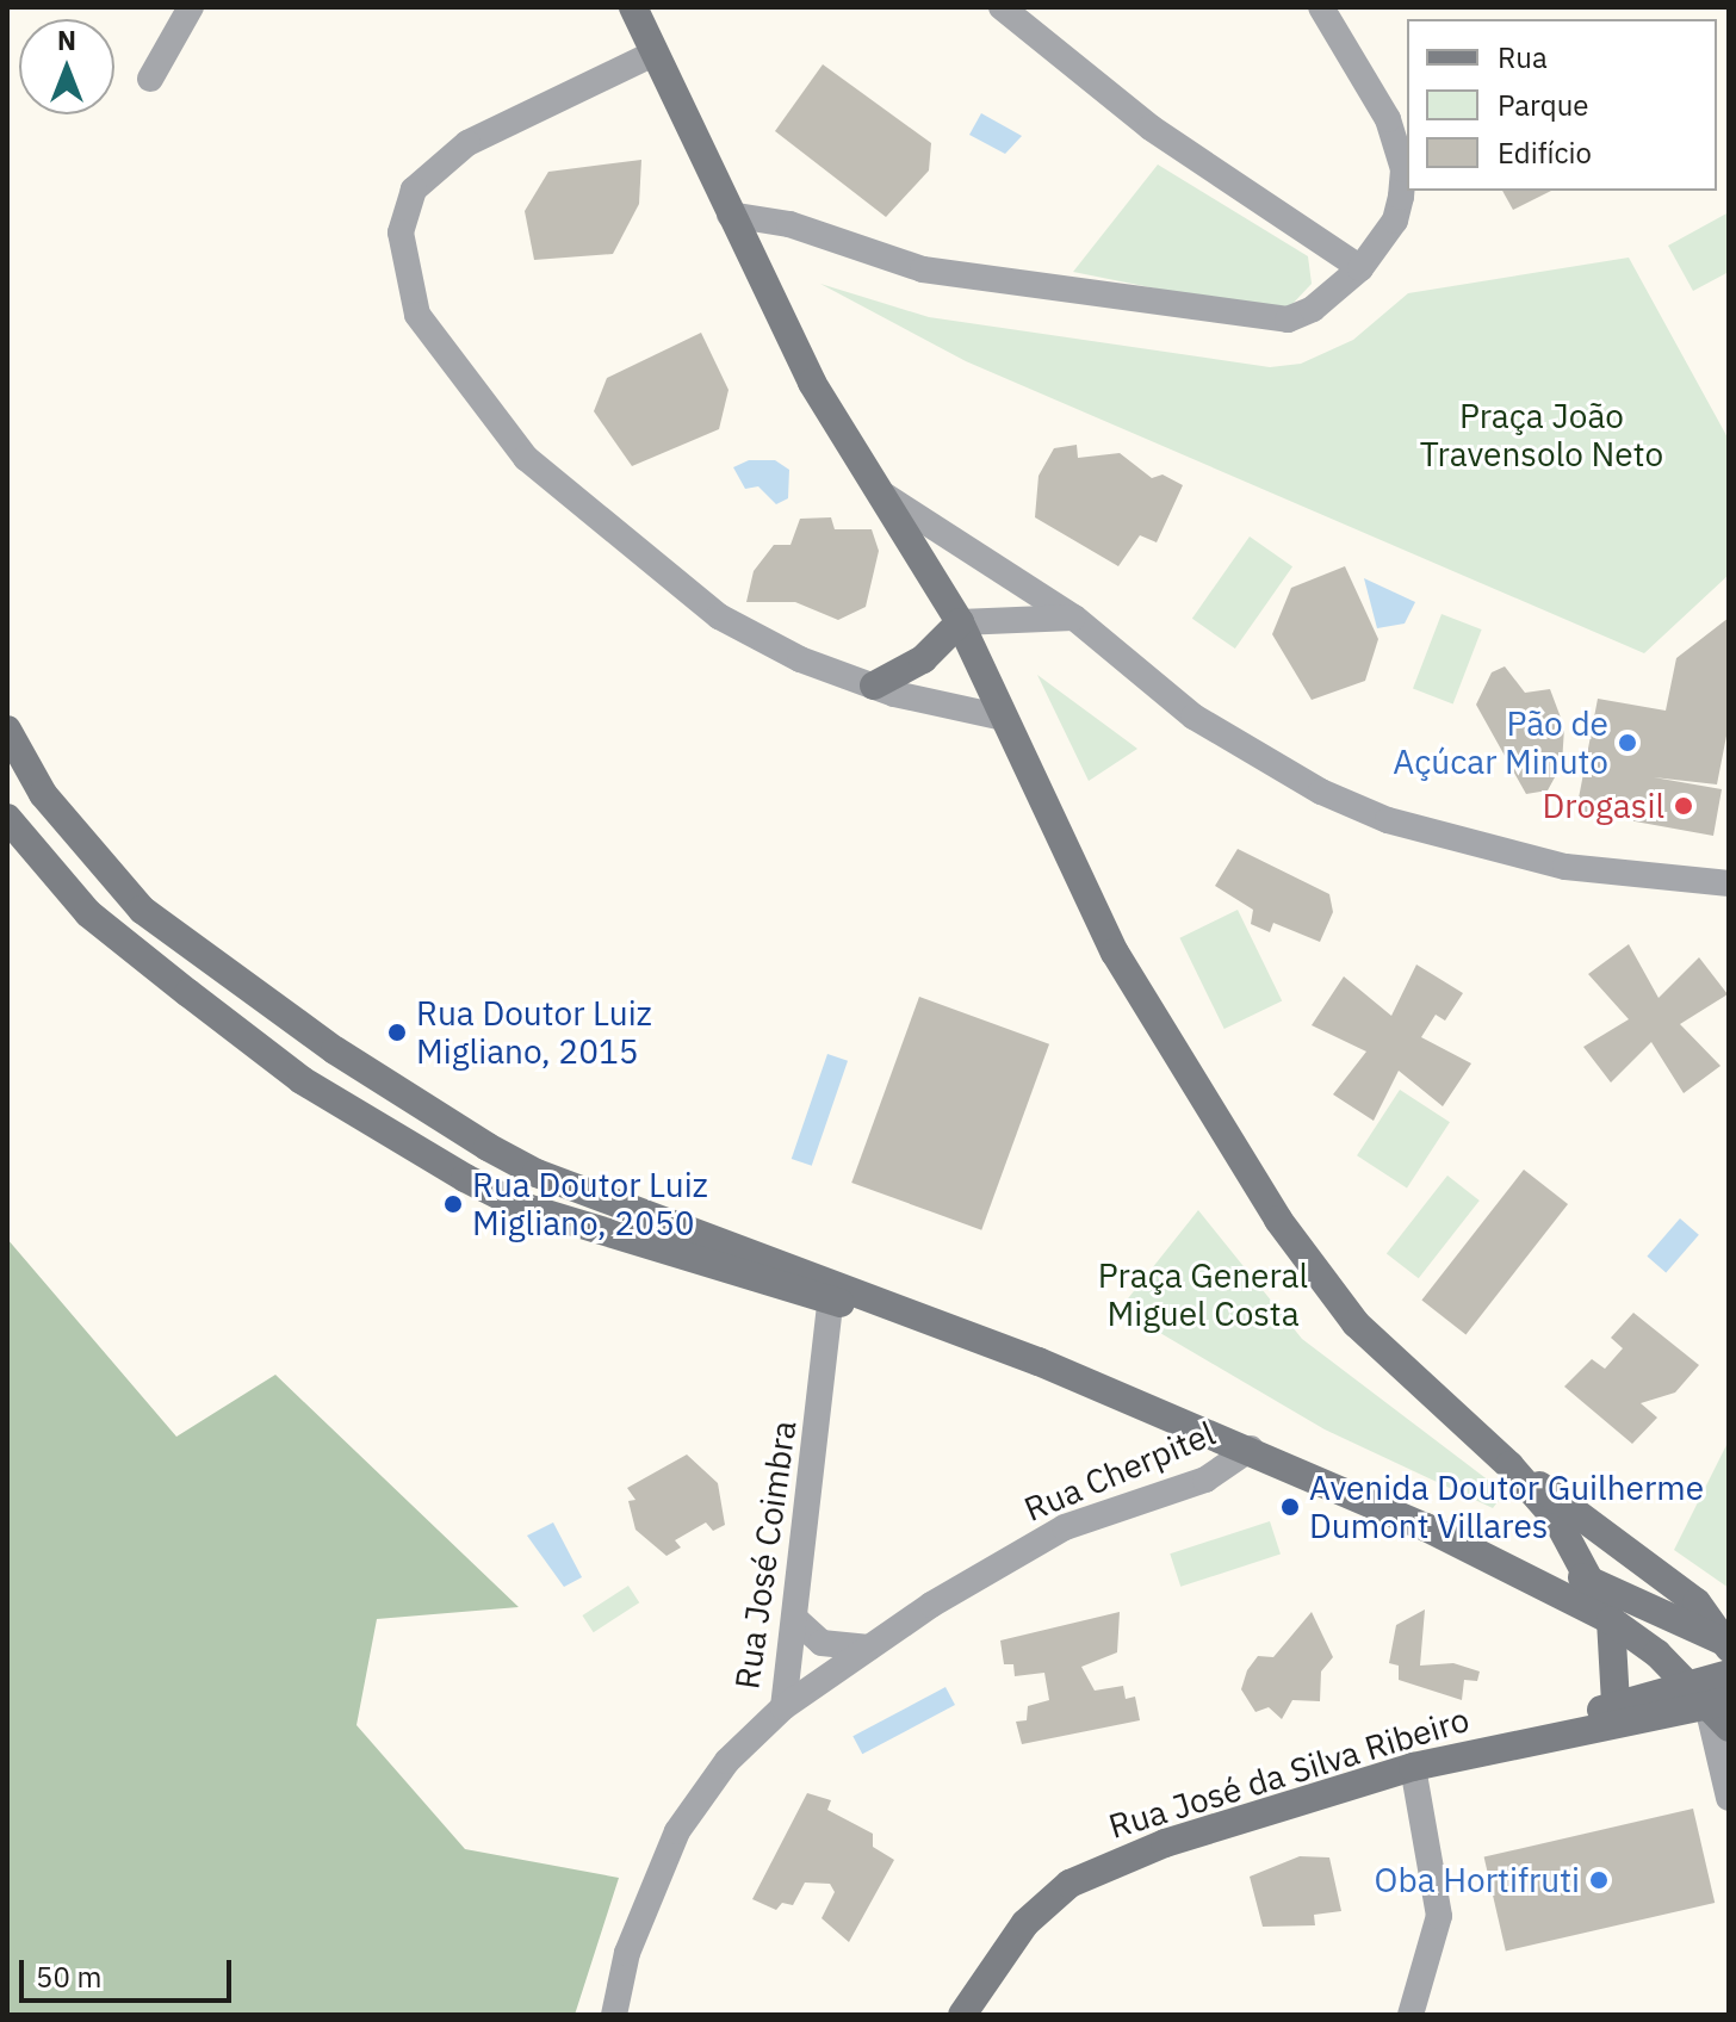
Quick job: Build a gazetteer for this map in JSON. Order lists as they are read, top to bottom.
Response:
{
  "streets": {
    "main road": ["Rua José da Silva Ribeiro"],
    "street": ["Rua Cherpitel", "Rua José Coimbra"]
  },
  "crossings": [
    ["Rua Cherpitel", "Rua José Coimbra"]
  ],
  "parks": ["Praça João Travensolo Neto", "Praça General Miguel Costa"],
  "places": [
    "Pão de Açúcar Minuto",
    "Drogasil",
    "Rua Doutor Luiz Migliano, 2015",
    "Rua Doutor Luiz Migliano, 2050",
    "Avenida Doutor Guilherme Dumont Villares",
    "Oba Hortifruti"
  ],
  "legend": ["Rua", "Parque", "Edifício"],
  "scale_bar": "50 m",
  "north": "top"
}
